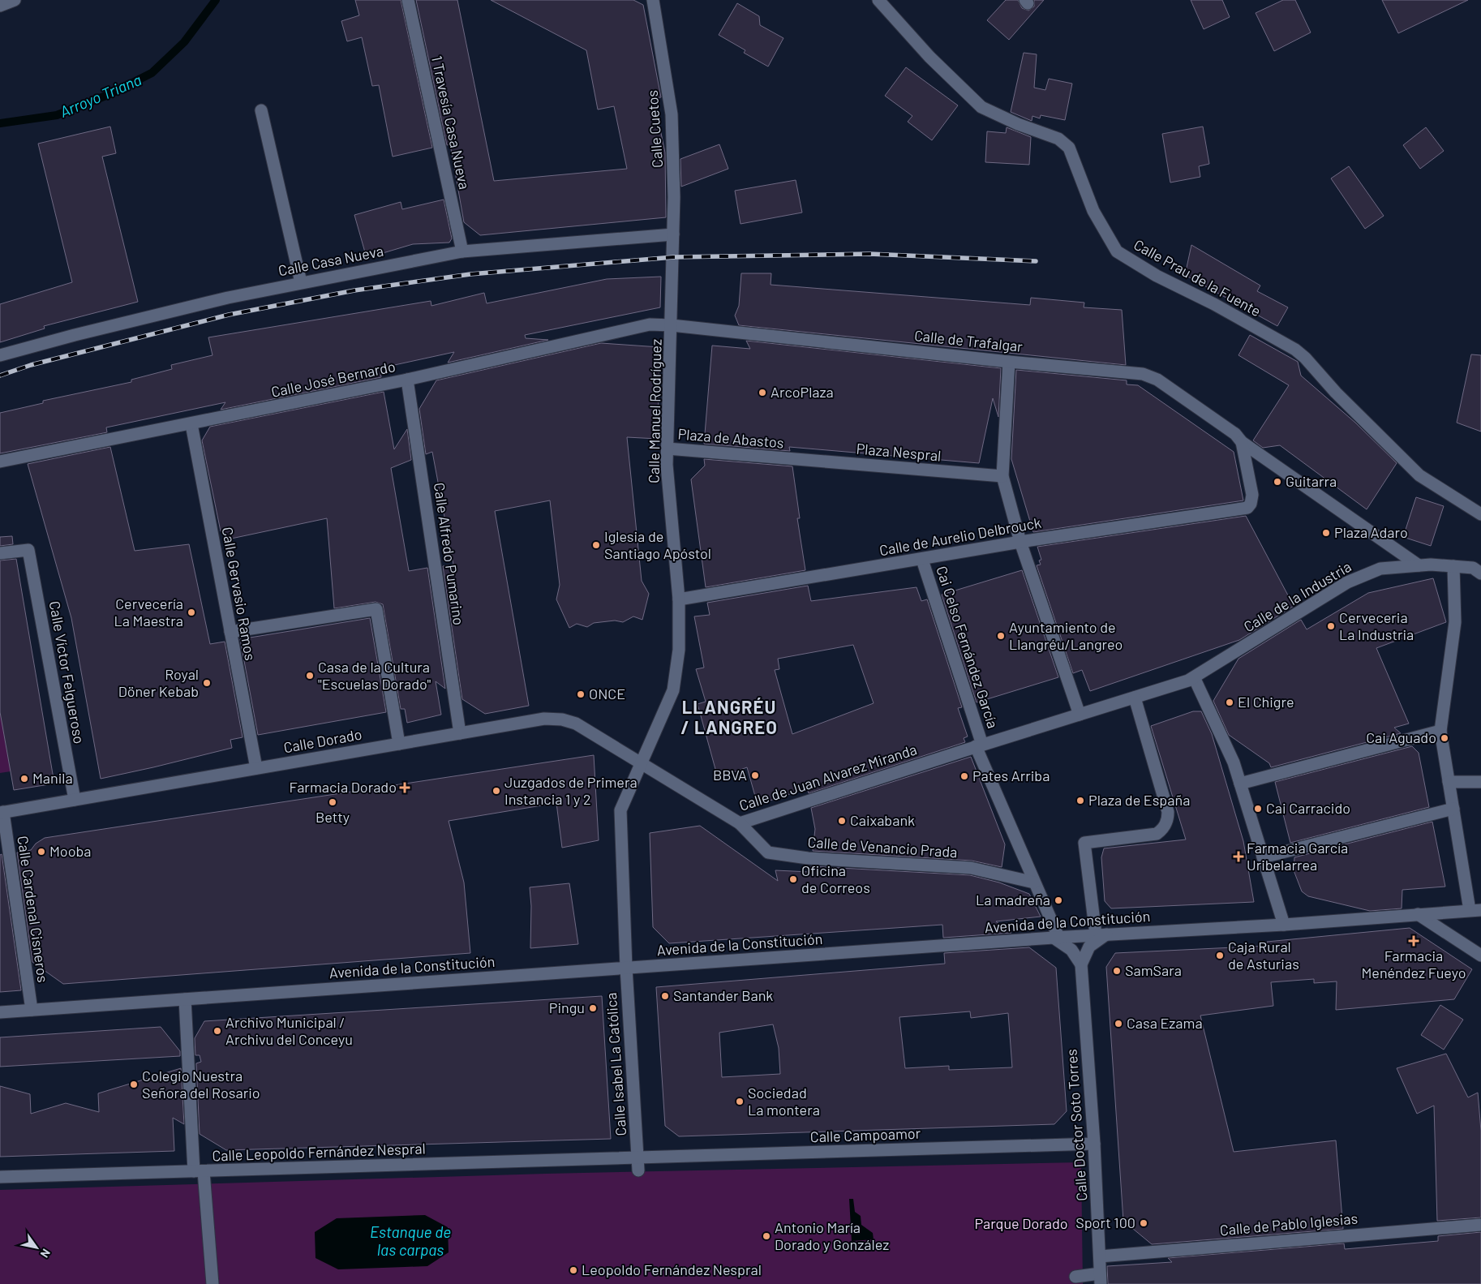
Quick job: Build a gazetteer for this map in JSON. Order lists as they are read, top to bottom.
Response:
{
  "streets": {
    "street": [
      "1 Travesía Casa Nueva",
      "Calle Cuetos",
      "Calle Casa Nueva",
      "Calle Prau de la Fuente",
      "Calle de Trafalgar",
      "Calle José Bernardo",
      "Calle Manuel Rodríguez",
      "Plaza de Abastos",
      "Plaza Nespral",
      "Calle de Aurelio Delbrouck",
      "Calle Alfredo Pumarino",
      "Calle Gervasio Ramos",
      "Calle de la Industria",
      "Cai Celso Fernández García",
      "Calle Víctor Felgueroso",
      "Calle Dorado",
      "Calle de Juan Alvarez Miranda",
      "Calle de Venancio Prada",
      "Calle Cardenal Cisneros",
      "Avenida de la Constitución",
      "Calle Isabel La Católica",
      "Calle Doctor Soto Torres",
      "Calle Campoamor",
      "Calle Leopoldo Fernández Nespral",
      "Calle de Pablo Iglesias"
    ]
  },
  "crossings": [
    ["1 Travesía Casa Nueva", "Calle Casa Nueva"],
    ["Calle Cuetos", "Calle Casa Nueva"],
    ["Calle Cuetos", "Calle Manuel Rodríguez"],
    ["Calle de Trafalgar", "Calle José Bernardo"],
    ["Calle de Trafalgar", "Calle Manuel Rodríguez"],
    ["Calle de Trafalgar", "Calle de Aurelio Delbrouck"],
    ["Calle José Bernardo", "Calle Manuel Rodríguez"],
    ["Calle José Bernardo", "Calle Alfredo Pumarino"],
    ["Calle José Bernardo", "Calle Gervasio Ramos"],
    ["Calle Manuel Rodríguez", "Plaza de Abastos"],
    ["Calle Manuel Rodríguez", "Calle de Aurelio Delbrouck"],
    ["Calle Manuel Rodríguez", "Calle Dorado"],
    ["Calle Manuel Rodríguez", "Calle de Juan Alvarez Miranda"],
    ["Calle Manuel Rodríguez", "Avenida de la Constitución"],
    ["Calle Manuel Rodríguez", "Calle Isabel La Católica"],
    ["Plaza de Abastos", "Plaza Nespral"],
    ["Calle de Aurelio Delbrouck", "Cai Celso Fernández García"],
    ["Calle Alfredo Pumarino", "Calle Dorado"],
    ["Calle Gervasio Ramos", "Calle Dorado"],
    ["Cai Celso Fernández García", "Calle de Juan Alvarez Miranda"],
    ["Calle Víctor Felgueroso", "Calle Dorado"],
    ["Calle Dorado", "Calle de Juan Alvarez Miranda"],
    ["Calle Dorado", "Calle Cardenal Cisneros"],
    ["Calle de Juan Alvarez Miranda", "Calle de Venancio Prada"],
    ["Calle Cardenal Cisneros", "Avenida de la Constitución"],
    ["Avenida de la Constitución", "Calle Isabel La Católica"],
    ["Calle Isabel La Católica", "Calle Campoamor"],
    ["Calle Isabel La Católica", "Calle Leopoldo Fernández Nespral"],
    ["Calle Doctor Soto Torres", "Calle Campoamor"],
    ["Calle Doctor Soto Torres", "Calle de Pablo Iglesias"],
    ["Calle Campoamor", "Calle Leopoldo Fernández Nespral"]
  ],
  "districts": ["LLANGRÉU / LANGREO"],
  "water": ["Arroyo Triana", "Estanque de las carpas"],
  "parks": ["Parque Dorado"],
  "places": {
    "other": [
      "ArcoPlaza",
      "Guitarra",
      "Plaza Adaro",
      "Iglesia de Santiago Apóstol",
      "Cervecería La Maestra",
      "Cerveceria La Industria",
      "Ayuntamiento de Llangréu/Langreo",
      "Casa de la Cultura \"Escuelas Dorado\"",
      "Royal Döner Kebab",
      "ONCE",
      "El Chigre",
      "Cai Aguado",
      "BBVA",
      "Pates Arriba",
      "Manila",
      "Juzgados de Primera Instancia 1 y 2",
      "Plaza de España",
      "Betty",
      "Cai Carracido",
      "Caixabank",
      "Mooba",
      "Oficina de Correos",
      "La madreña",
      "Caja Rural de Asturias",
      "SamSara",
      "Santander Bank",
      "Pingu",
      "Casa Ezama",
      "Archivo Municipal / Archivu del Conceyu",
      "Colegio Nuestra Señora del Rosario",
      "Sociedad La montera",
      "Sport 100",
      "Antonio María Dorado y González",
      "Leopoldo Fernández Nespral"
    ],
    "health": ["Farmacia Dorado", "Farmacia García Uribelarrea", "Farmacia Menéndez Fueyo"]
  },
  "north": "bottom right"
}
